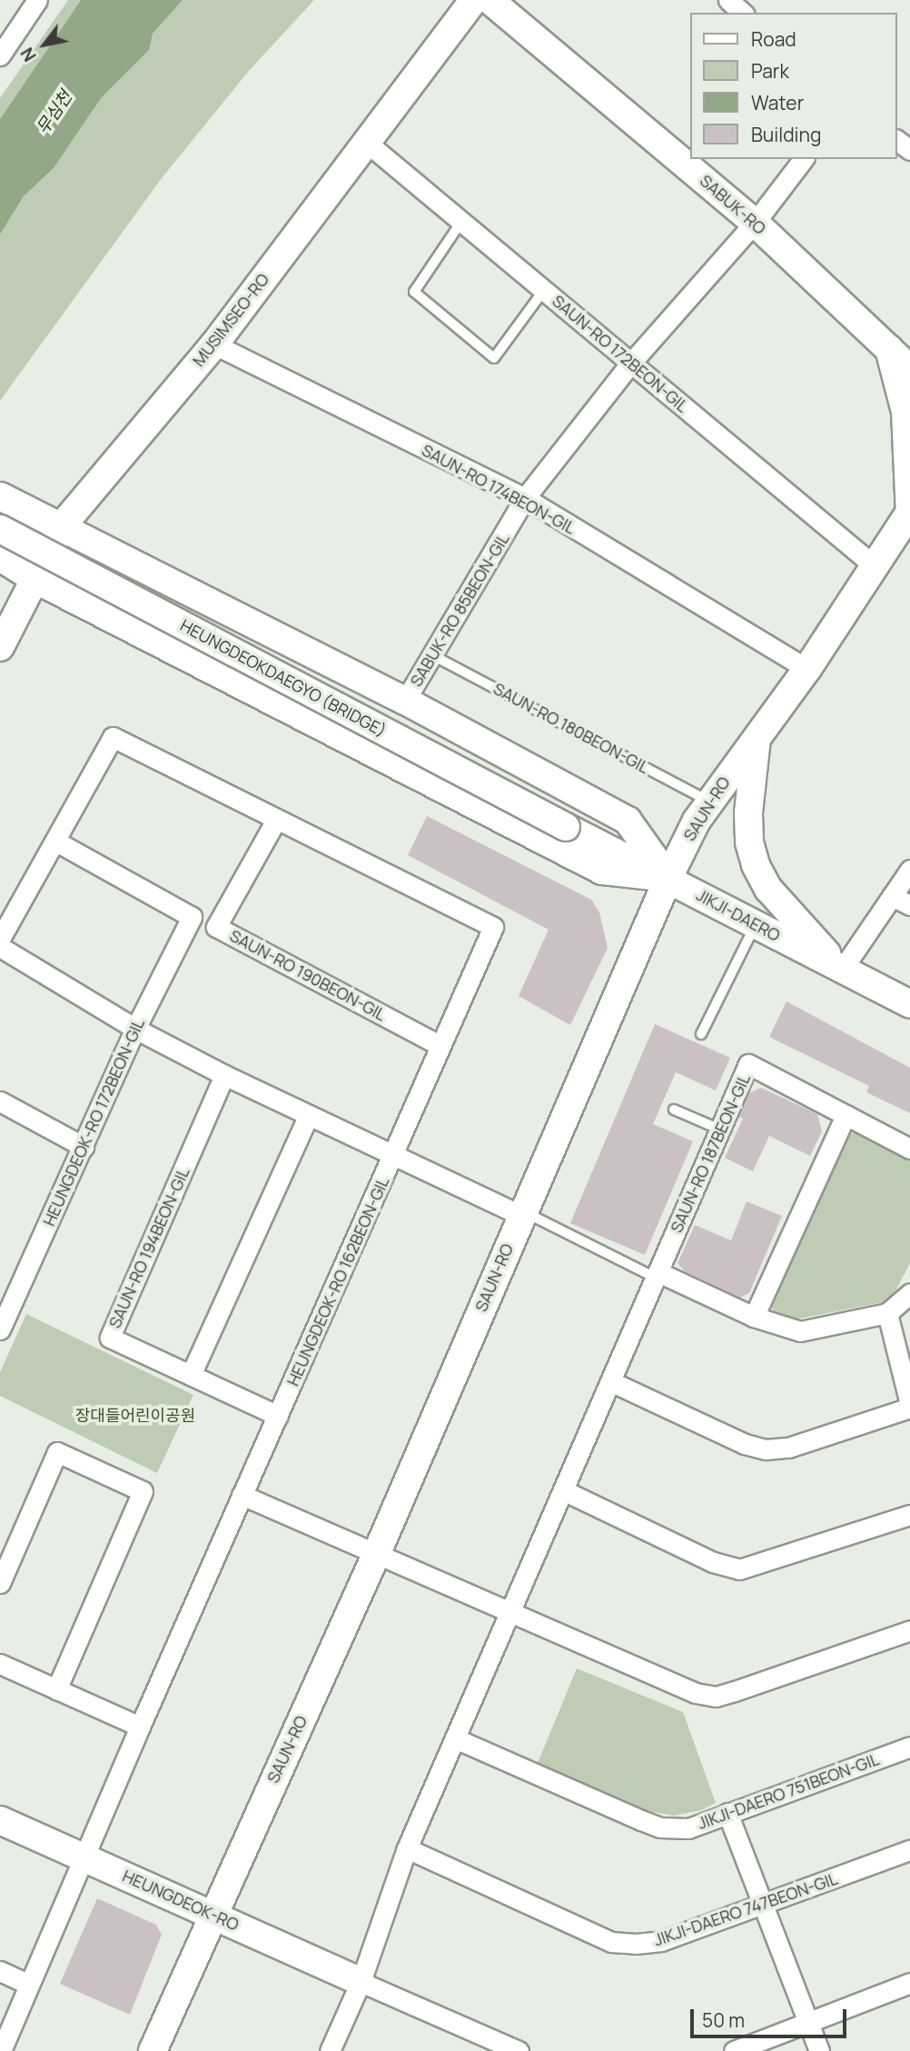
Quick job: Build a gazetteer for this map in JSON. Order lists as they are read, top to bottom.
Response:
{
  "streets": {
    "street": [
      "SABUK-RO",
      "MUSIMSEO-RO",
      "SAUN-RO 172BEON-GIL",
      "SAUN-RO 174BEON-GIL",
      "SABUK-RO 85BEON-GIL",
      "HEUNGDEOKDAEGYO (BRIDGE)",
      "SAUN-RO",
      "JIKJI-DAERO",
      "SAUN-RO 190BEON-GIL",
      "HEUNGDEOK-RO 172BEON-GIL",
      "SAUN-RO 187BEON-GIL",
      "SAUN-RO 194BEON-GIL",
      "HEUNGDEOK-RO 162BEON-GIL",
      "JIKJI-DAERO 751BEON-GIL",
      "HEUNGDEOK-RO",
      "JIKJI-DAERO 747BEON-GIL"
    ],
    "lane": ["SAUN-RO 180BEON-GIL"]
  },
  "crossings": [
    ["SABUK-RO", "SABUK-RO 85BEON-GIL"],
    ["MUSIMSEO-RO", "SAUN-RO 172BEON-GIL"],
    ["MUSIMSEO-RO", "SAUN-RO 174BEON-GIL"],
    ["SAUN-RO 172BEON-GIL", "SABUK-RO 85BEON-GIL"],
    ["SAUN-RO 172BEON-GIL", "SAUN-RO"],
    ["SAUN-RO 174BEON-GIL", "SABUK-RO 85BEON-GIL"],
    ["SAUN-RO 174BEON-GIL", "SAUN-RO"],
    ["SABUK-RO 85BEON-GIL", "SAUN-RO 180BEON-GIL"],
    ["HEUNGDEOKDAEGYO (BRIDGE)", "JIKJI-DAERO"],
    ["SAUN-RO 180BEON-GIL", "SAUN-RO"],
    ["SAUN-RO", "JIKJI-DAERO"],
    ["SAUN-RO", "HEUNGDEOK-RO"],
    ["SAUN-RO 190BEON-GIL", "HEUNGDEOK-RO 162BEON-GIL"],
    ["SAUN-RO 187BEON-GIL", "JIKJI-DAERO 751BEON-GIL"],
    ["SAUN-RO 187BEON-GIL", "JIKJI-DAERO 747BEON-GIL"],
    ["SAUN-RO 194BEON-GIL", "HEUNGDEOK-RO 162BEON-GIL"],
    ["HEUNGDEOK-RO 162BEON-GIL", "HEUNGDEOK-RO"]
  ],
  "water": ["무심천"],
  "parks": ["장대들어린이공원"],
  "legend": [
    "Road",
    "Park",
    "Water",
    "Building"
  ],
  "scale_bar": "50 m",
  "north": "bottom left"
}
